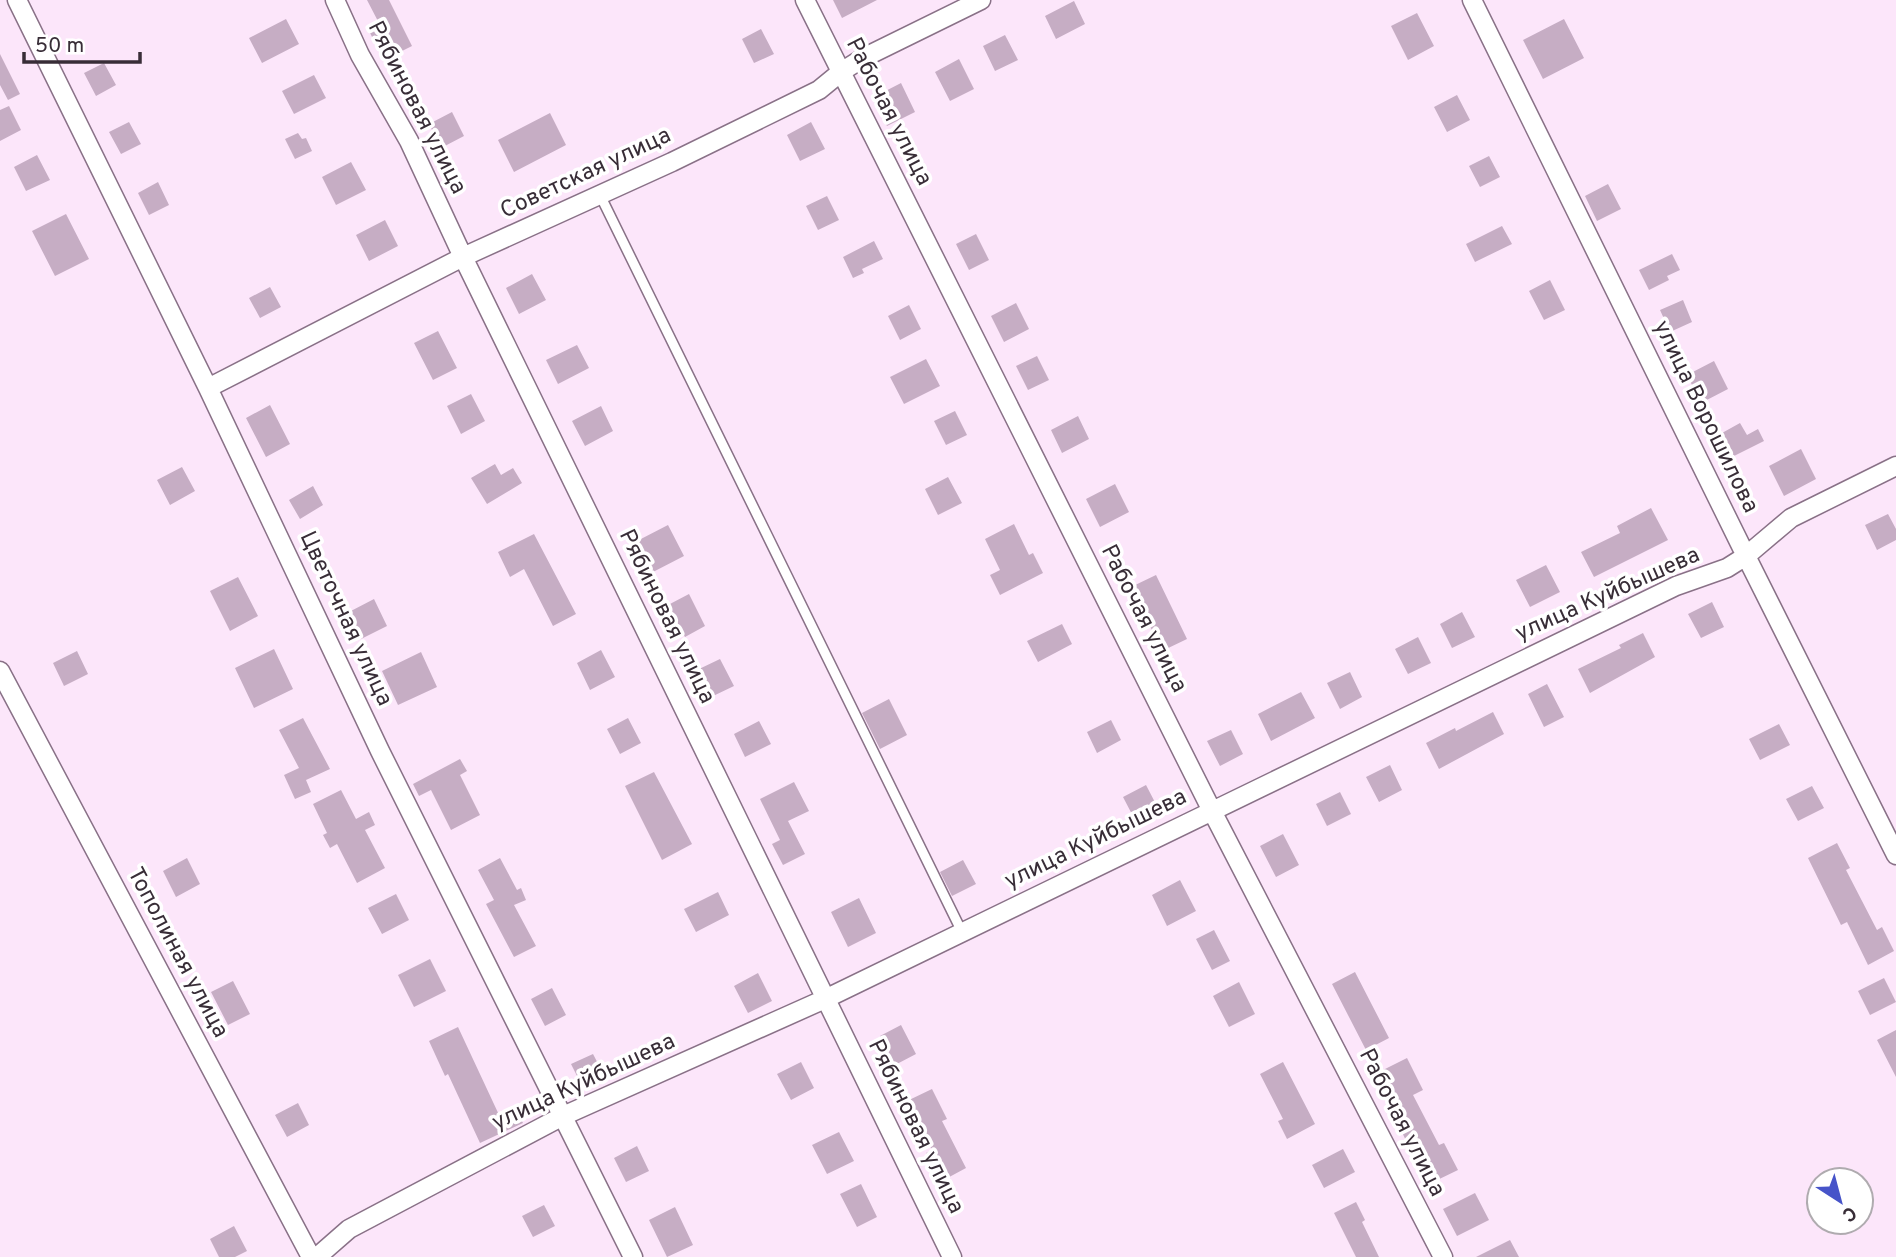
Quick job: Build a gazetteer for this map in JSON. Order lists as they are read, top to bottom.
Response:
{
  "streets": {
    "street": [
      "Рябиновая улица",
      "Рабочая улица",
      "Советская улица",
      "улица Ворошилова",
      "улица Куйбышева",
      "Цветочная улица",
      "Тополиная улица"
    ]
  },
  "crossings": [
    ["Рябиновая улица", "Советская улица"],
    ["Рябиновая улица", "улица Куйбышева"],
    ["Рабочая улица", "Советская улица"],
    ["Рабочая улица", "улица Куйбышева"],
    ["Советская улица", "Цветочная улица"],
    ["улица Ворошилова", "улица Куйбышева"],
    ["улица Куйбышева", "Цветочная улица"]
  ],
  "scale_bar": "50 m",
  "north": "bottom right"
}
